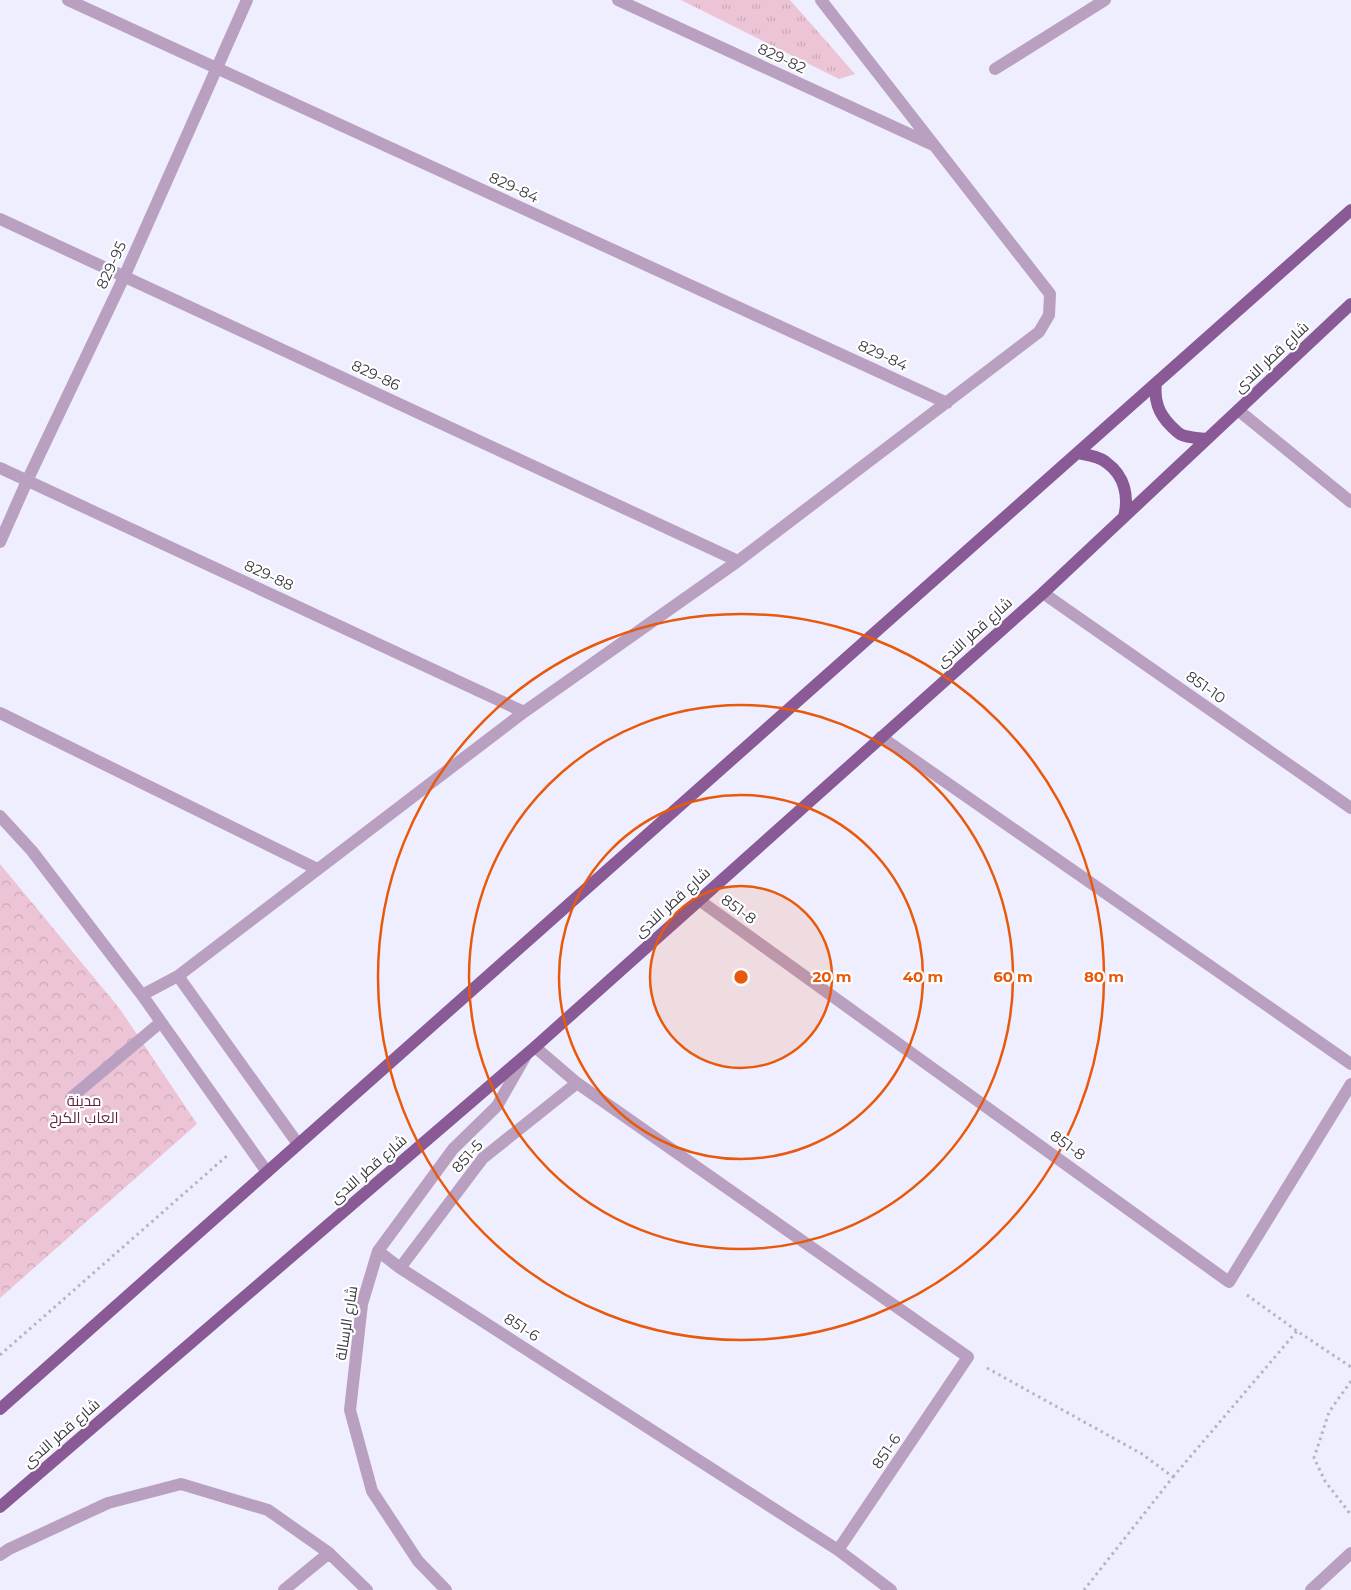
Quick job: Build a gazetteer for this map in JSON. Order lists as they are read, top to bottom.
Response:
{
  "streets": {
    "main road": ["شارع قطر الندى"],
    "street": [
      "829-82",
      "829-84",
      "829-95",
      "829-86",
      "829-88",
      "851-10",
      "851-8",
      "851-5",
      "شارع الرسالة",
      "851-6"
    ]
  },
  "crossings": [
    ["829-84", "829-95"],
    ["829-95", "829-86"],
    ["829-95", "829-88"],
    ["شارع قطر الندى", "851-10"],
    ["شارع قطر الندى", "851-8"],
    ["شارع قطر الندى", "شارع الرسالة"],
    ["851-5", "851-6"],
    ["شارع الرسالة", "851-6"]
  ],
  "parks": ["مدينة العاب الكرخ"],
  "rings": [
    "20 m",
    "40 m",
    "60 m",
    "80 m"
  ]
}
